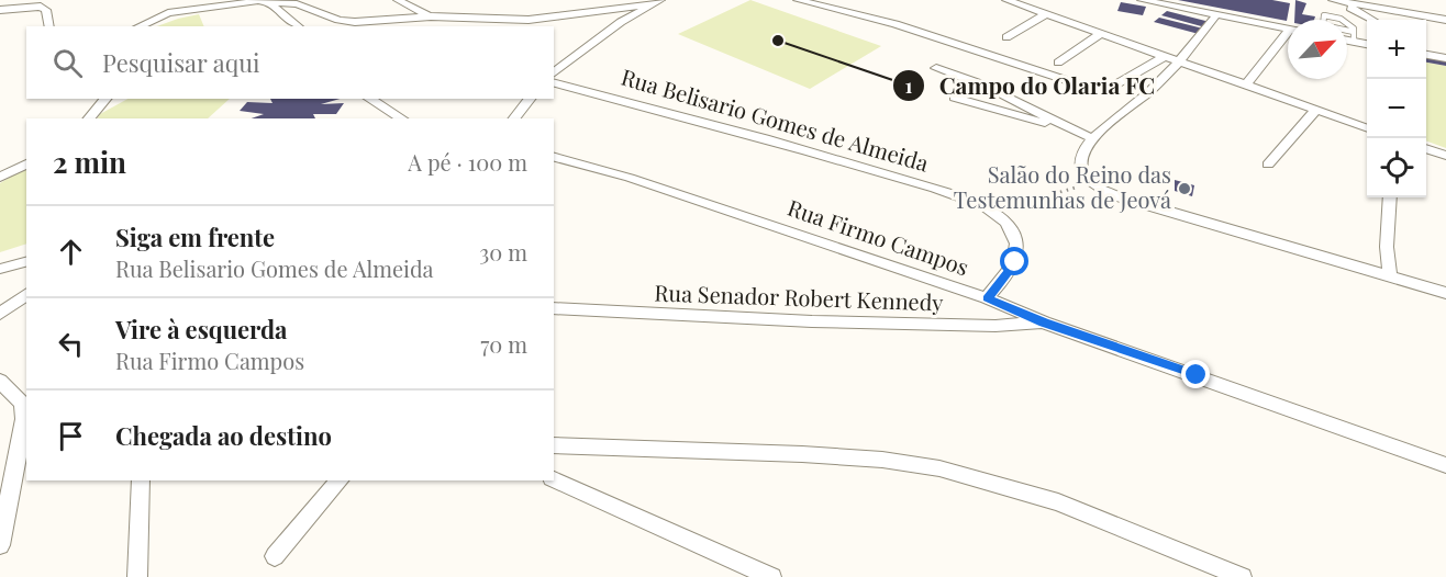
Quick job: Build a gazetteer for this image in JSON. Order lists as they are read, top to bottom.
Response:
{
  "streets": {
    "street": ["Rua Belisario Gomes de Almeida", "Rua Firmo Campos", "Rua Senador Robert Kennedy"]
  },
  "crossings": [
    ["Rua Firmo Campos", "Rua Senador Robert Kennedy"]
  ],
  "places": ["Campo do Olaria FC", "Salão do Reino das Testemunhas de Jeová"],
  "north": "top right",
  "page": {
    "map_buttons": ["+", "−"],
    "search": "Pesquisar aqui",
    "heading": ["2 min", "A pé · 100 m"],
    "list": [
      ["Siga em frente", "Rua Belisario Gomes de Almeida", "30 m"],
      ["Vire à esquerda", "Rua Firmo Campos", "70 m"],
      "Chegada ao destino"
    ]
  }
}
